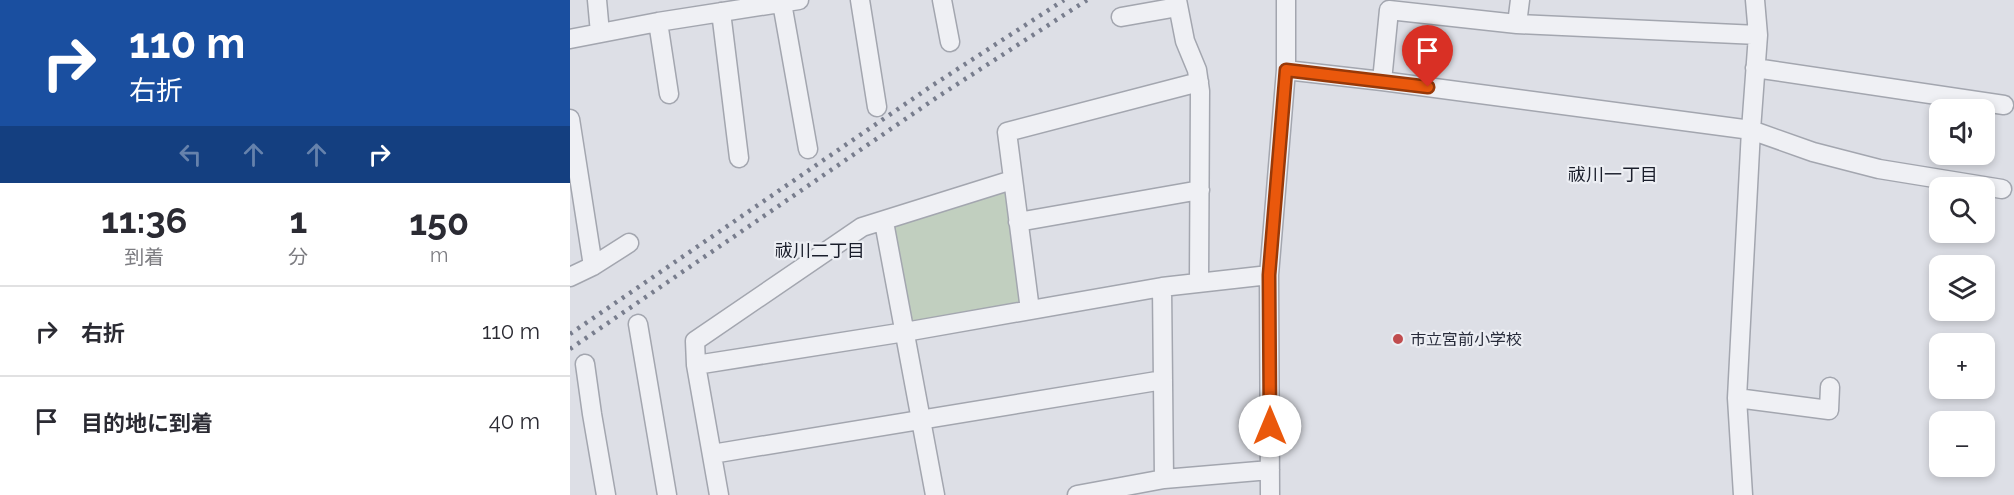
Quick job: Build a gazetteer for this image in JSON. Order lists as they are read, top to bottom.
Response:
{
  "districts": ["祓川一丁目", "祓川二丁目"],
  "places": ["市立宮前小学校"],
  "page": {
    "turn": ["110 m", "右折"],
    "map_buttons": ["+", "−"],
    "eta": [
      "11:36",
      "到着",
      "1",
      "分",
      "150",
      "m"
    ],
    "list": [
      {
        "name": "右折",
        "value": "110 m"
      },
      {
        "name": "目的地に到着",
        "value": "40 m"
      }
    ]
  }
}
